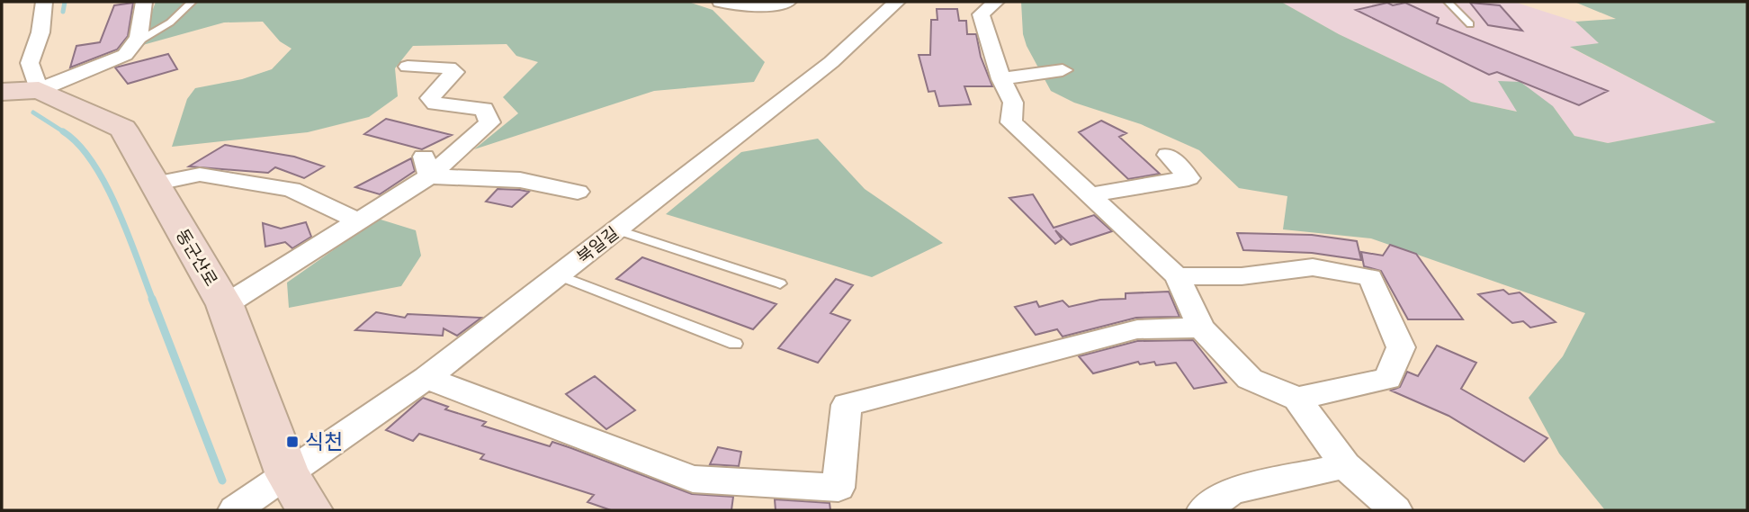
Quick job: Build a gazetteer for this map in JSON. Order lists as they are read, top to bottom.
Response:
{
  "streets": {
    "street": ["북일길", "동군산로"]
  },
  "crossings": [
    ["북일길", "동군산로"]
  ],
  "places": {
    "transit": ["식천"]
  }
}
